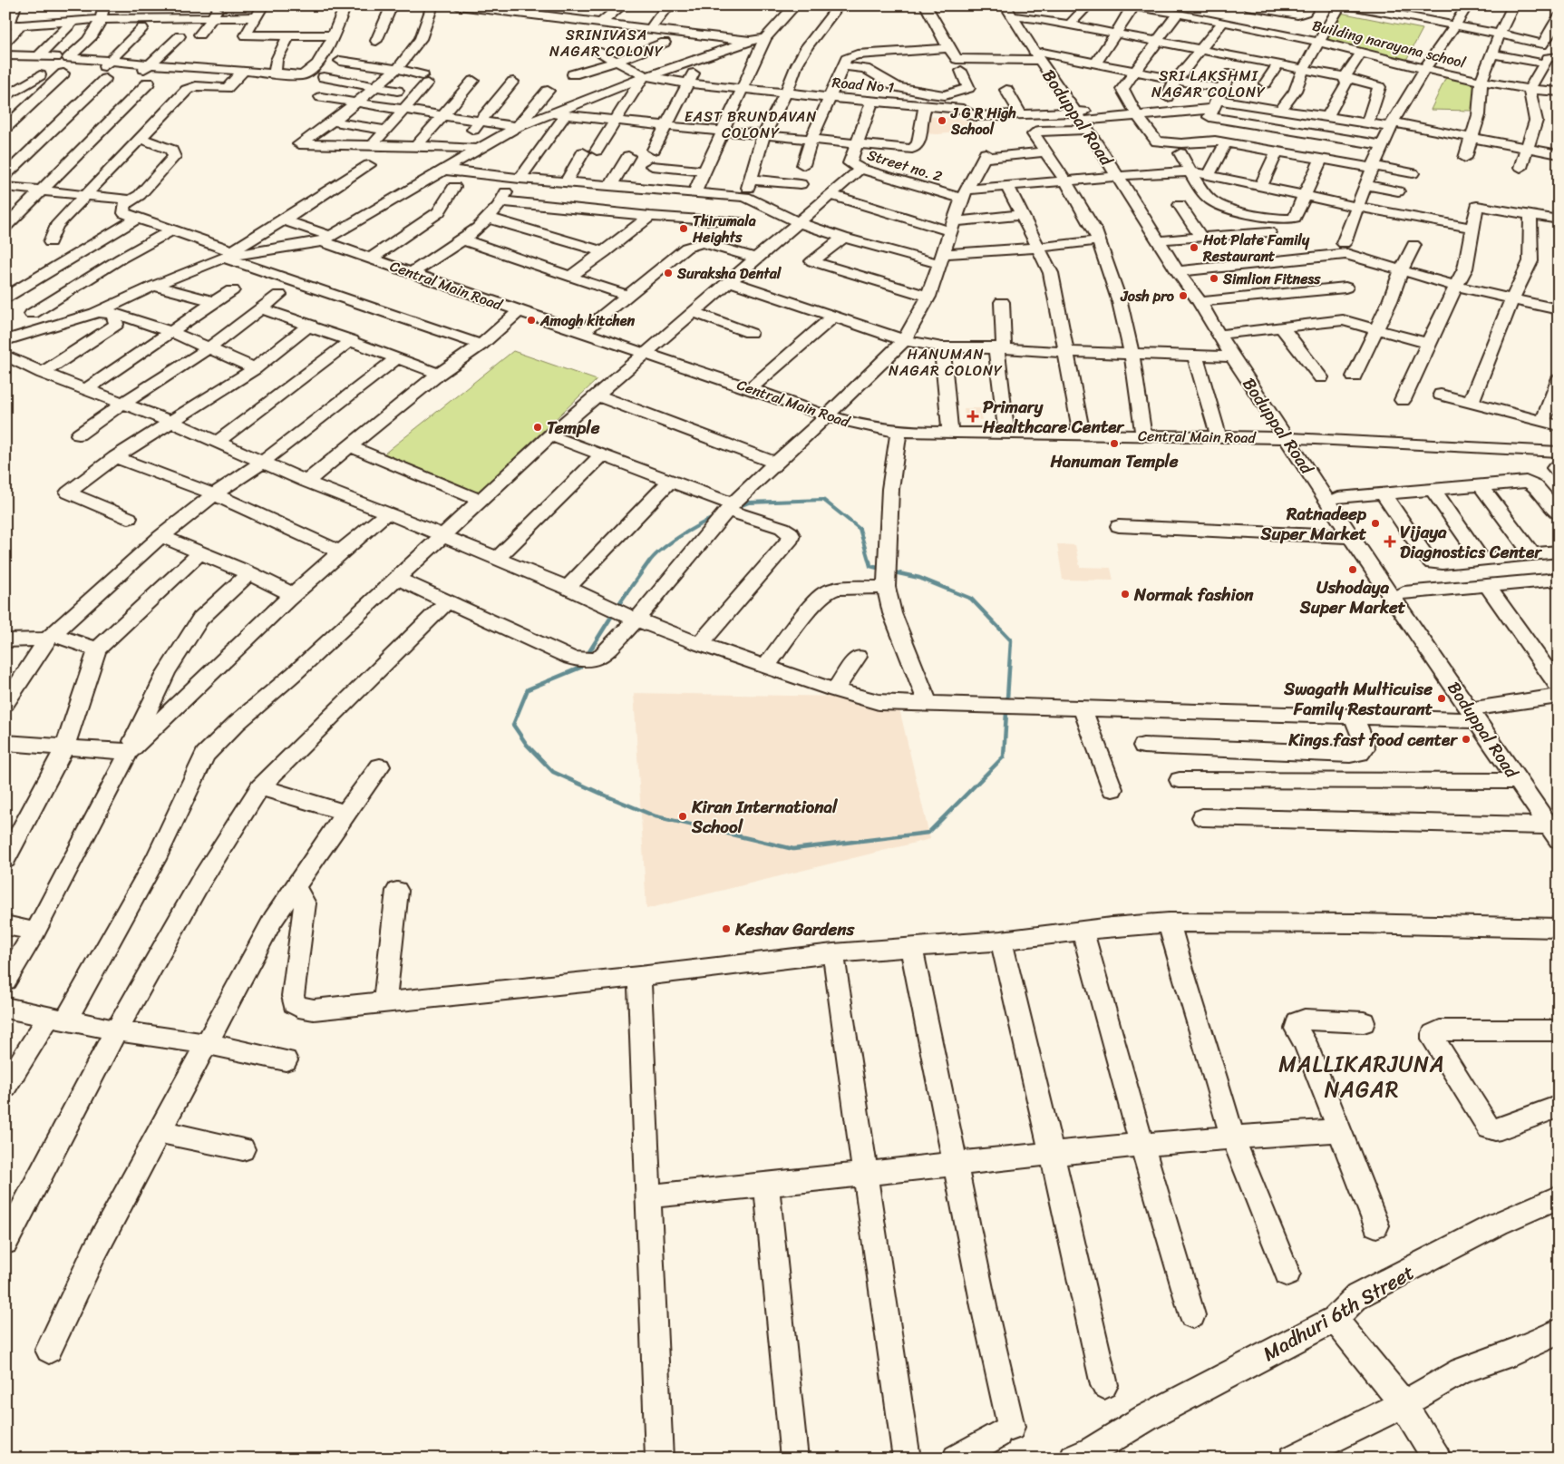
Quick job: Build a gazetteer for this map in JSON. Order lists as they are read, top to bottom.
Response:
{
  "streets": {
    "street": [
      "Building narayana school",
      "Road No 1",
      "Boduppal Road",
      "Street no. 2",
      "Central Main Road",
      "Madhuri 6th Street"
    ]
  },
  "crossings": [
    ["Road No 1", "Boduppal Road"],
    ["Road No 1", "Street no. 2"],
    ["Boduppal Road", "Central Main Road"]
  ],
  "districts": [
    "SRINIVASA NAGAR COLONY",
    "SRI LAKSHMI NAGAR COLONY",
    "EAST BRUNDAVAN COLONY",
    "HANUMAN NAGAR COLONY",
    "MALLIKARJUNA NAGAR"
  ],
  "places": {
    "other": [
      "J G R High School",
      "Thirumala Heights",
      "Hot Plate Family Restaurant",
      "Suraksha Dental",
      "Simlion Fitness",
      "Josh pro",
      "Amogh kitchen",
      "Temple",
      "Hanuman Temple",
      "Ratnadeep Super Market",
      "Ushodaya Super Market",
      "Normak fashion",
      "Swagath Multicuise Family Restaurant",
      "Kings fast food center",
      "Kiran International School",
      "Keshav Gardens"
    ],
    "health": ["Primary Healthcare Center", "Vijaya Diagnostics Center"]
  }
}
